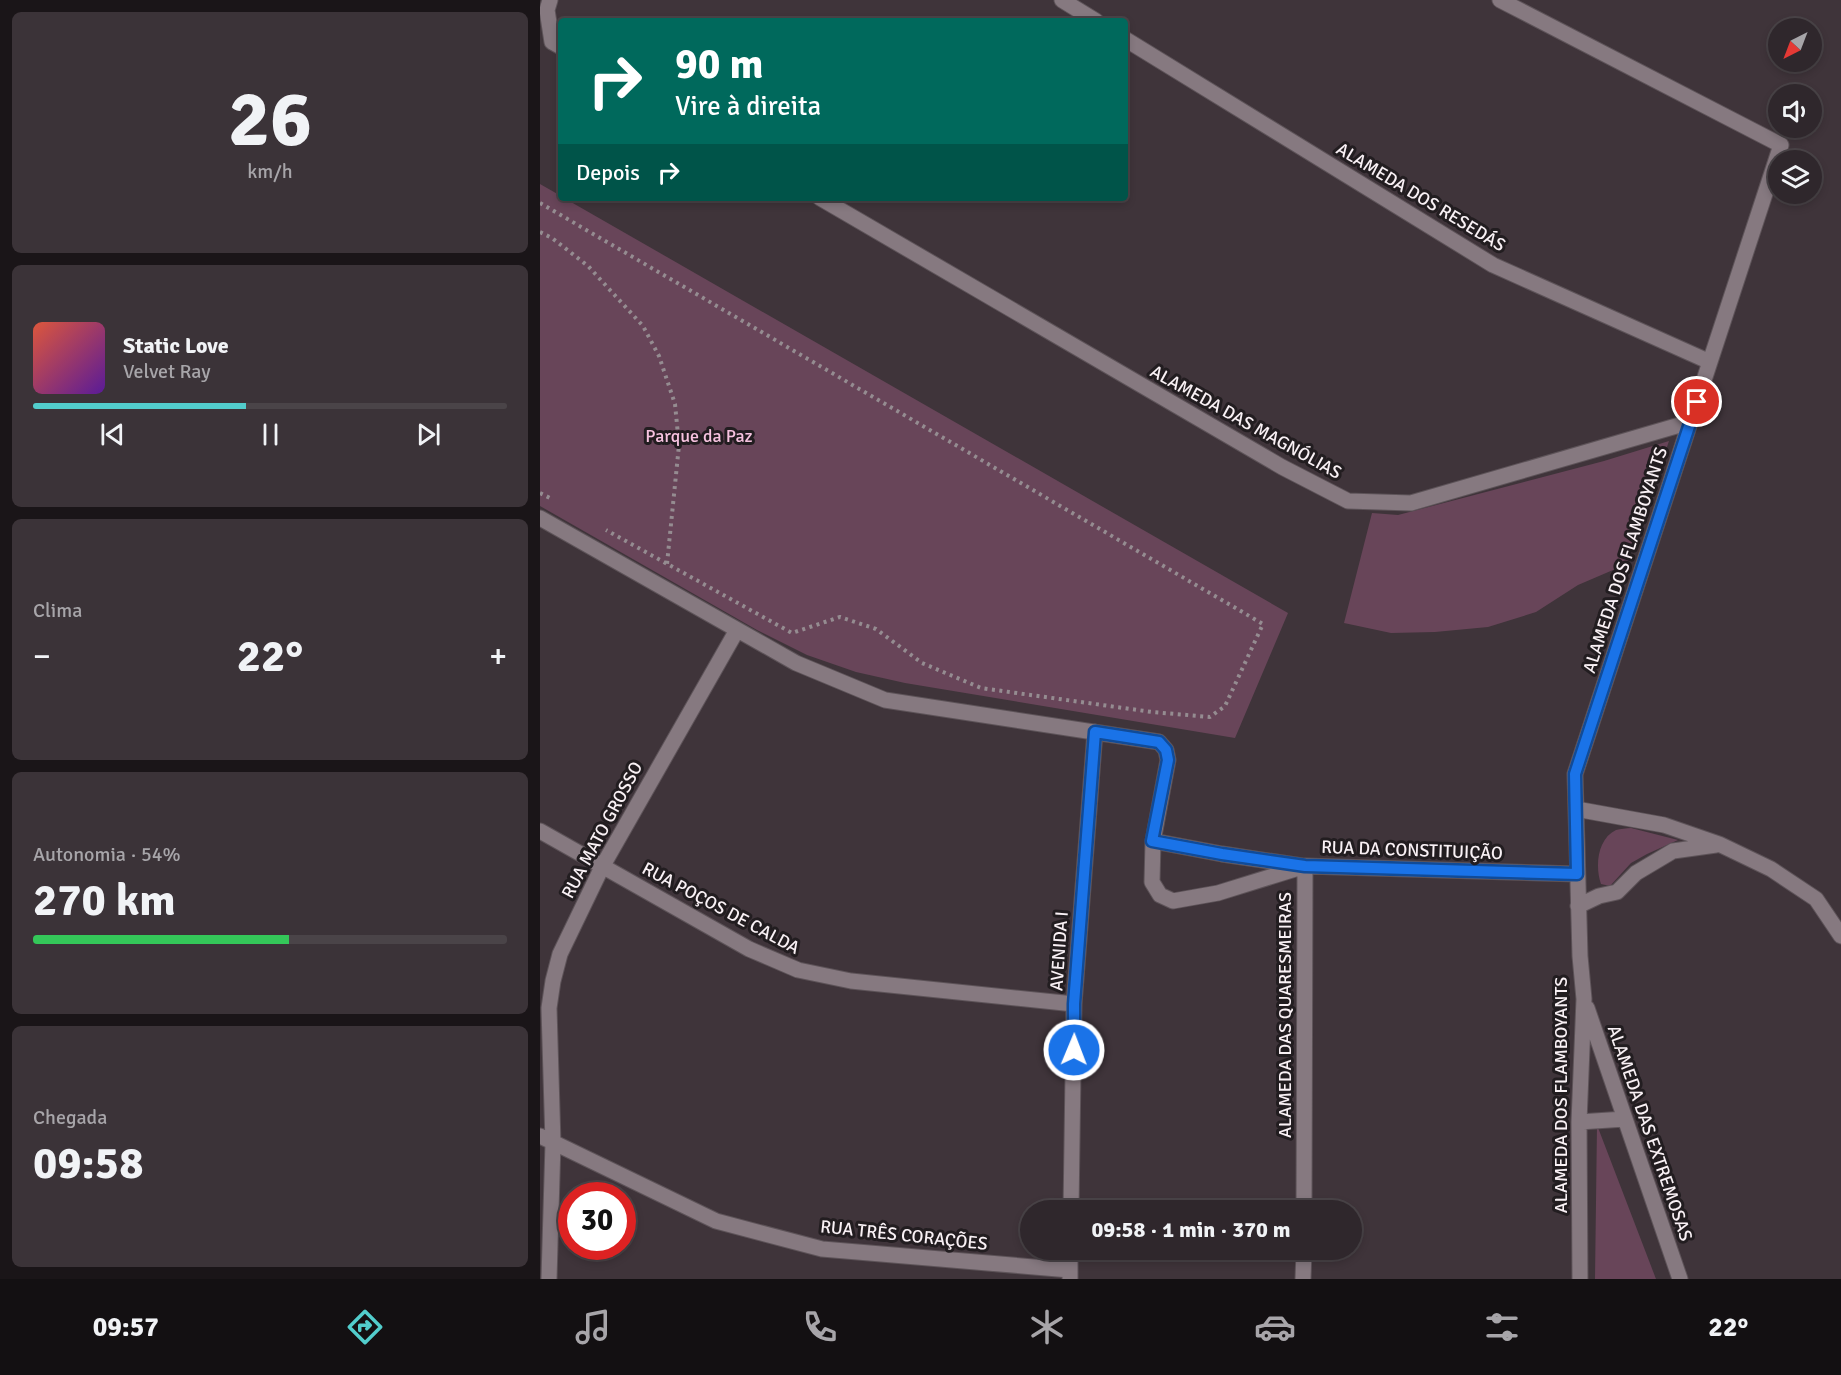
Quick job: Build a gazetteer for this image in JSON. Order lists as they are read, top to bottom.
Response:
{
  "streets": {
    "street": [
      "ALAMEDA DOS RESEDÁS",
      "ALAMEDA DAS MAGNÓLIAS",
      "ALAMEDA DOS FLAMBOYANTS",
      "RUA MATO GROSSO",
      "RUA DA CONSTITUIÇÃO",
      "RUA POÇOS DE CALDA",
      "AVENIDA I",
      "ALAMEDA DAS QUARESMEIRAS",
      "ALAMEDA DAS EXTREMOSAS",
      "RUA TRÊS CORAÇÕES"
    ]
  },
  "crossings": [
    ["ALAMEDA DOS RESEDÁS", "ALAMEDA DOS FLAMBOYANTS"],
    ["ALAMEDA DAS MAGNÓLIAS", "ALAMEDA DOS FLAMBOYANTS"],
    ["ALAMEDA DOS FLAMBOYANTS", "RUA DA CONSTITUIÇÃO"],
    ["ALAMEDA DOS FLAMBOYANTS", "ALAMEDA DAS EXTREMOSAS"],
    ["RUA MATO GROSSO", "RUA POÇOS DE CALDA"],
    ["RUA MATO GROSSO", "RUA TRÊS CORAÇÕES"],
    ["RUA DA CONSTITUIÇÃO", "AVENIDA I"],
    ["RUA DA CONSTITUIÇÃO", "ALAMEDA DAS QUARESMEIRAS"],
    ["RUA POÇOS DE CALDA", "AVENIDA I"]
  ],
  "parks": ["Parque da Paz"],
  "north": "bottom left",
  "page": {
    "tile": [
      ["26", "km/h"],
      "Clima",
      ["Autonomia · 54%", "270 km"],
      ["Chegada", "09:58"]
    ],
    "turn": ["90 m", "Vire à direita"],
    "then": "Depois",
    "song": ["Static Love", "Velvet Ray"],
    "heat": ["−", "22°", "+"],
    "limit": "30",
    "trip": "09:58 · 1 min · 370 m",
    "tabs": ["09:57", "22°"]
  }
}
